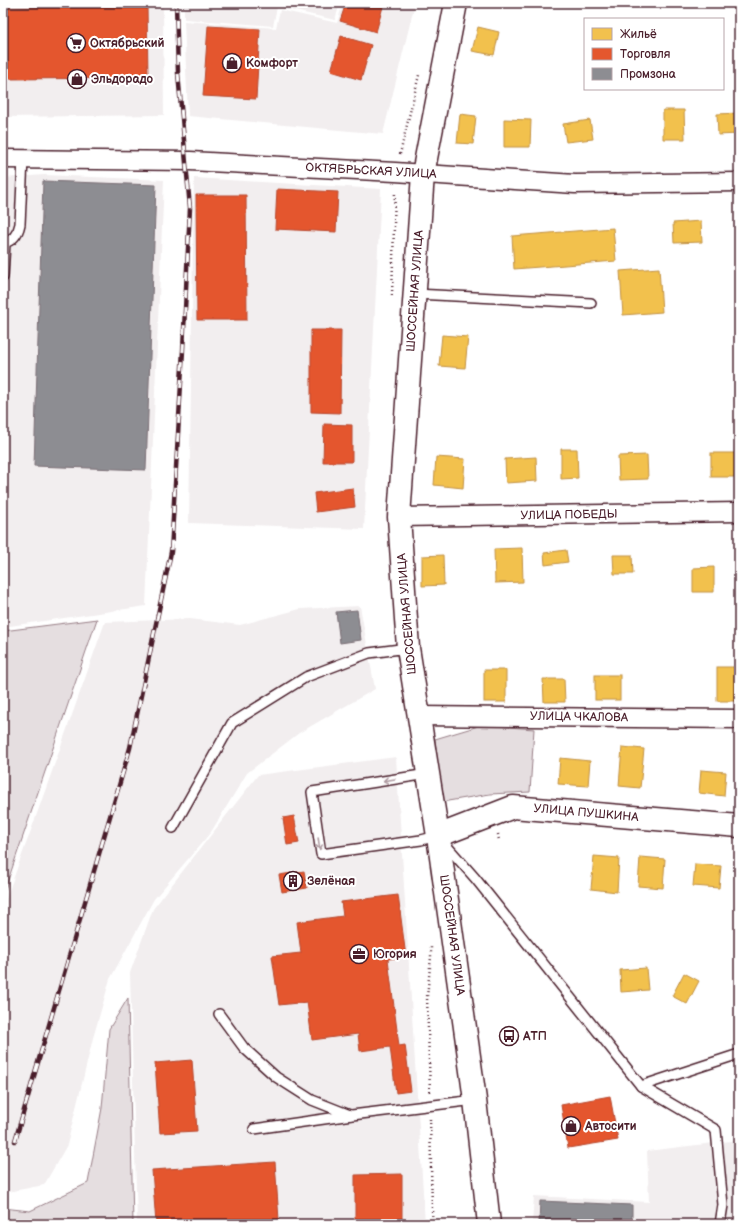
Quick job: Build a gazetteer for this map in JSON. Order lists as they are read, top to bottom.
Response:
{
  "streets": {
    "main road": ["ШОССЕЙНАЯ УЛИЦА", "УЛИЦА ПУШКИНА"],
    "street": ["ОКТЯБРЬСКАЯ УЛИЦА", "УЛИЦА ПОБЕДЫ", "УЛИЦА ЧКАЛОВА"]
  },
  "crossings": [
    ["ОКТЯБРЬСКАЯ УЛИЦА", "ШОССЕЙНАЯ УЛИЦА"],
    ["ШОССЕЙНАЯ УЛИЦА", "УЛИЦА ПОБЕДЫ"],
    ["ШОССЕЙНАЯ УЛИЦА", "УЛИЦА ЧКАЛОВА"],
    ["ШОССЕЙНАЯ УЛИЦА", "УЛИЦА ПУШКИНА"]
  ],
  "places": {
    "supermarket": ["Октябрьский"],
    "shop": ["Комфорт", "Эльдорадо", "Автосити"],
    "building": ["Зелёная"],
    "office": ["Югория"],
    "bus stop": ["АТП"]
  },
  "legend": ["Жильё", "Торговля", "Промзона"]
}
